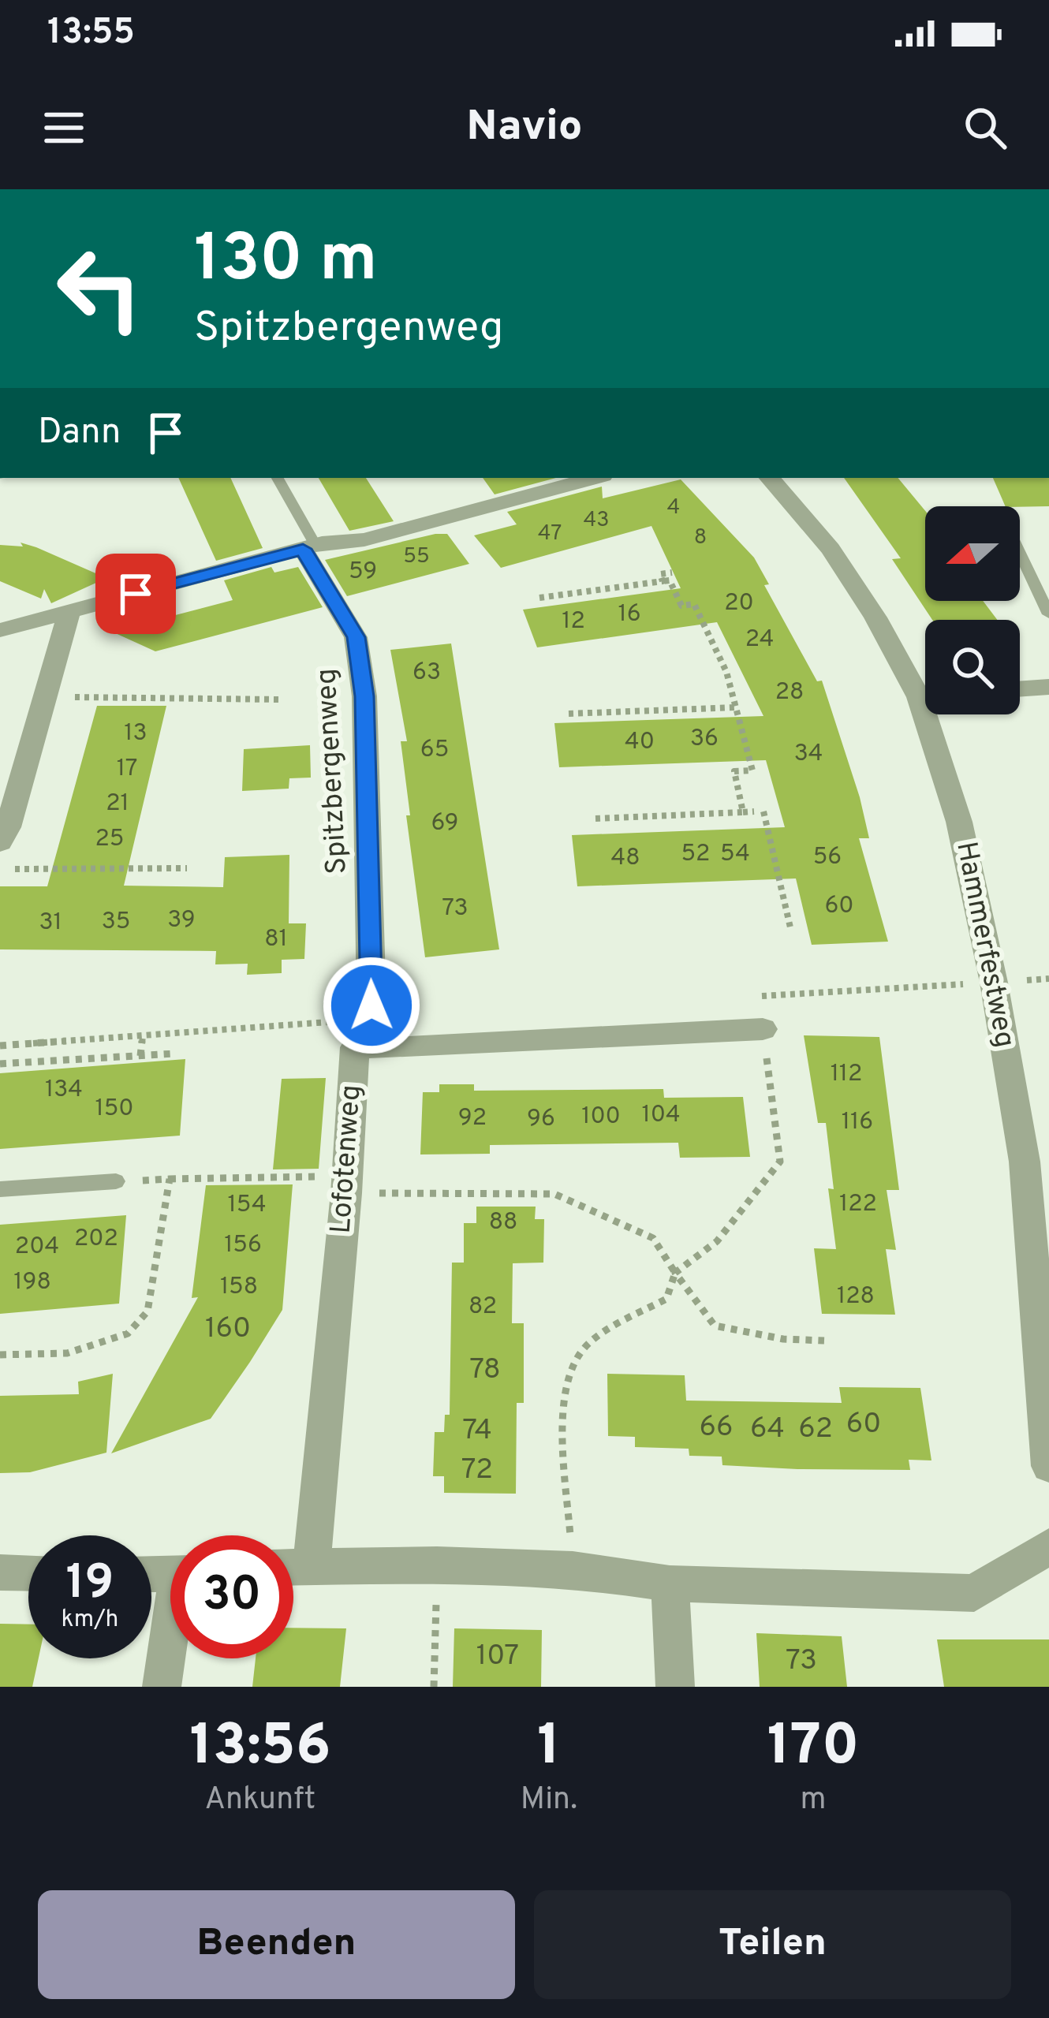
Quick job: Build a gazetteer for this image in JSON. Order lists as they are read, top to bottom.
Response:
{
  "streets": {
    "street": ["Spitzbergenweg", "Hammerfestweg", "Lofotenweg"]
  },
  "house_numbers": [
    "4",
    "43",
    "47",
    "8",
    "55",
    "59",
    "20",
    "16",
    "12",
    "24",
    "63",
    "28",
    "13",
    "36",
    "40",
    "65",
    "34",
    "17",
    "21",
    "69",
    "25",
    "52",
    "54",
    "56",
    "48",
    "60",
    "73",
    "39",
    "35",
    "31",
    "81",
    "112",
    "134",
    "150",
    "104",
    "100",
    "92",
    "96",
    "116",
    "122",
    "154",
    "88",
    "202",
    "156",
    "204",
    "198",
    "158",
    "128",
    "82",
    "160",
    "78",
    "60",
    "66",
    "64",
    "62",
    "74",
    "72",
    "107",
    "73"
  ],
  "north": "left",
  "page": {
    "status": "13:55",
    "header": "Navio",
    "turn": ["130 m", "Spitzbergenweg"],
    "then": "Dann",
    "speed": "19 km/h",
    "limit": "30",
    "eta": [
      "13:56",
      "Ankunft",
      "1",
      "Min.",
      "170",
      "m"
    ],
    "buttons": ["Beenden", "Teilen"]
  }
}
